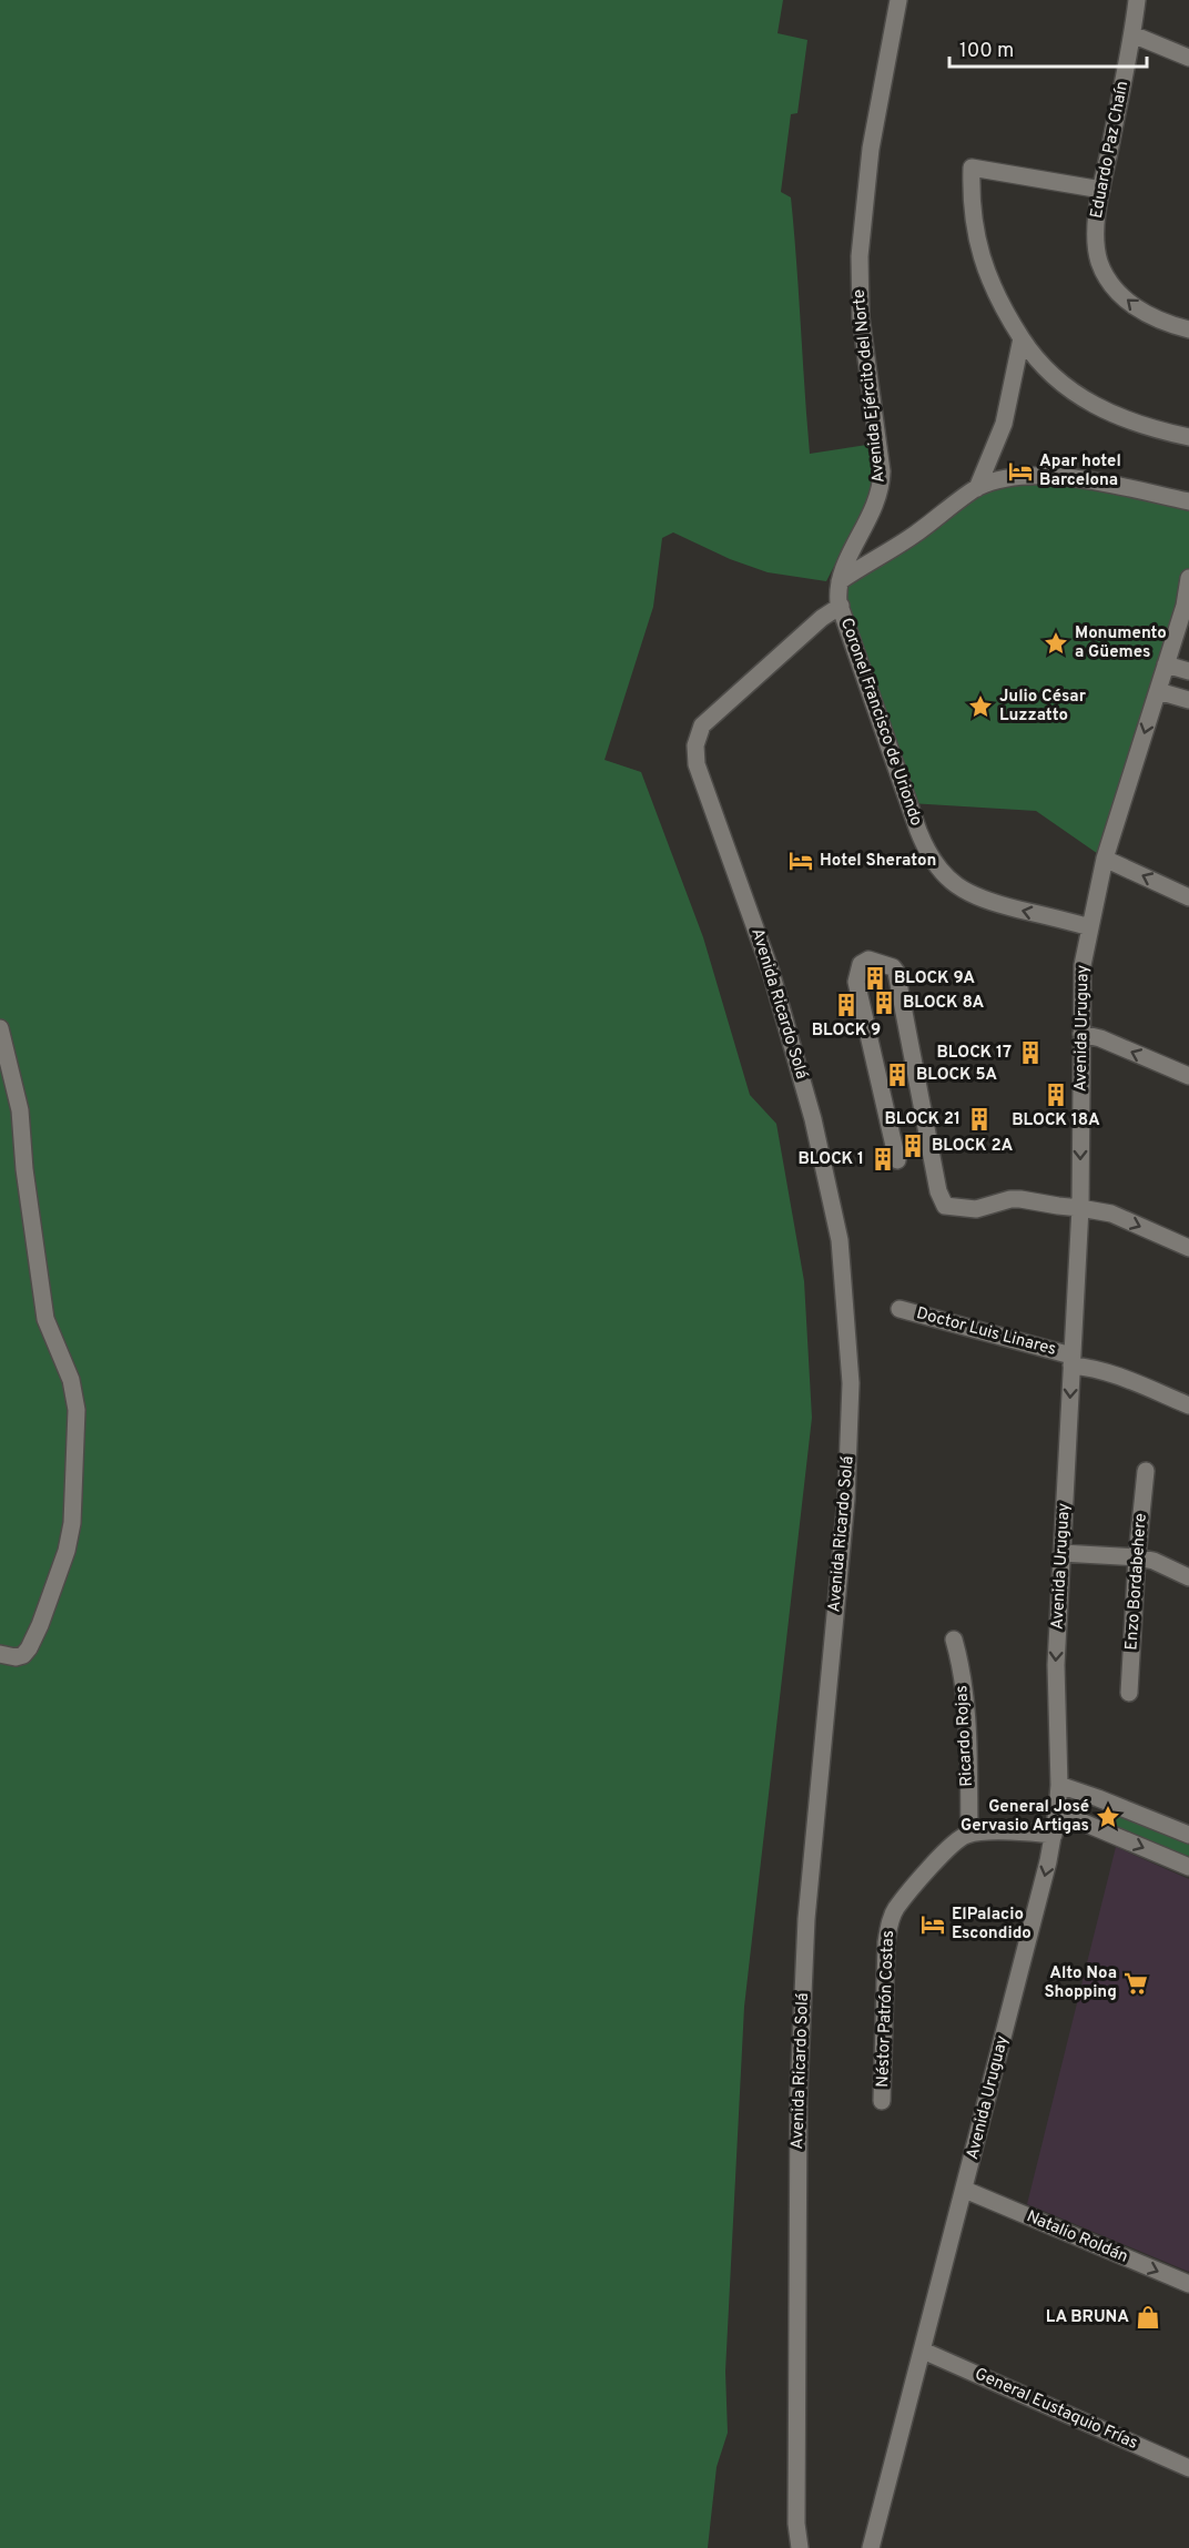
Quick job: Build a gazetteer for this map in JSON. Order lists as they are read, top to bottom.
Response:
{
  "streets": {
    "street": [
      "Eduardo Paz Chaín",
      "Avenida Ejército del Norte",
      "Coronel Francisco de Uriondo",
      "Avenida Ricardo Solá",
      "Avenida Uruguay",
      "Doctor Luis Linares",
      "Enzo Bordabehere",
      "Ricardo Rojas",
      "Néstor Patrón Costas",
      "Natalio Roldán",
      "General Eustaquio Frías"
    ]
  },
  "crossings": [
    ["Avenida Ejército del Norte", "Coronel Francisco de Uriondo"],
    ["Avenida Ejército del Norte", "Avenida Ricardo Solá"],
    ["Coronel Francisco de Uriondo", "Avenida Ricardo Solá"],
    ["Coronel Francisco de Uriondo", "Avenida Uruguay"],
    ["Avenida Uruguay", "Doctor Luis Linares"],
    ["Avenida Uruguay", "Natalio Roldán"],
    ["Avenida Uruguay", "General Eustaquio Frías"],
    ["Ricardo Rojas", "Néstor Patrón Costas"]
  ],
  "one_way": [
    "Eduardo Paz Chaín",
    "Coronel Francisco de Uriondo",
    "Avenida Uruguay",
    "Natalio Roldán"
  ],
  "places": {
    "hotel": ["Apar hotel Barcelona", "Hotel Sheraton", "ElPalacio Escondido"],
    "place": ["Monumento a Güemes", "Julio César Luzzatto", "General José Gervasio Artigas"],
    "building": [
      "BLOCK 9A",
      "BLOCK 8A",
      "BLOCK 9",
      "BLOCK 17",
      "BLOCK 5A",
      "BLOCK 18A",
      "BLOCK 21",
      "BLOCK 2A",
      "BLOCK 1"
    ],
    "supermarket": ["Alto Noa Shopping"],
    "shop": ["LA BRUNA"]
  },
  "scale_bar": "100 m"
}
